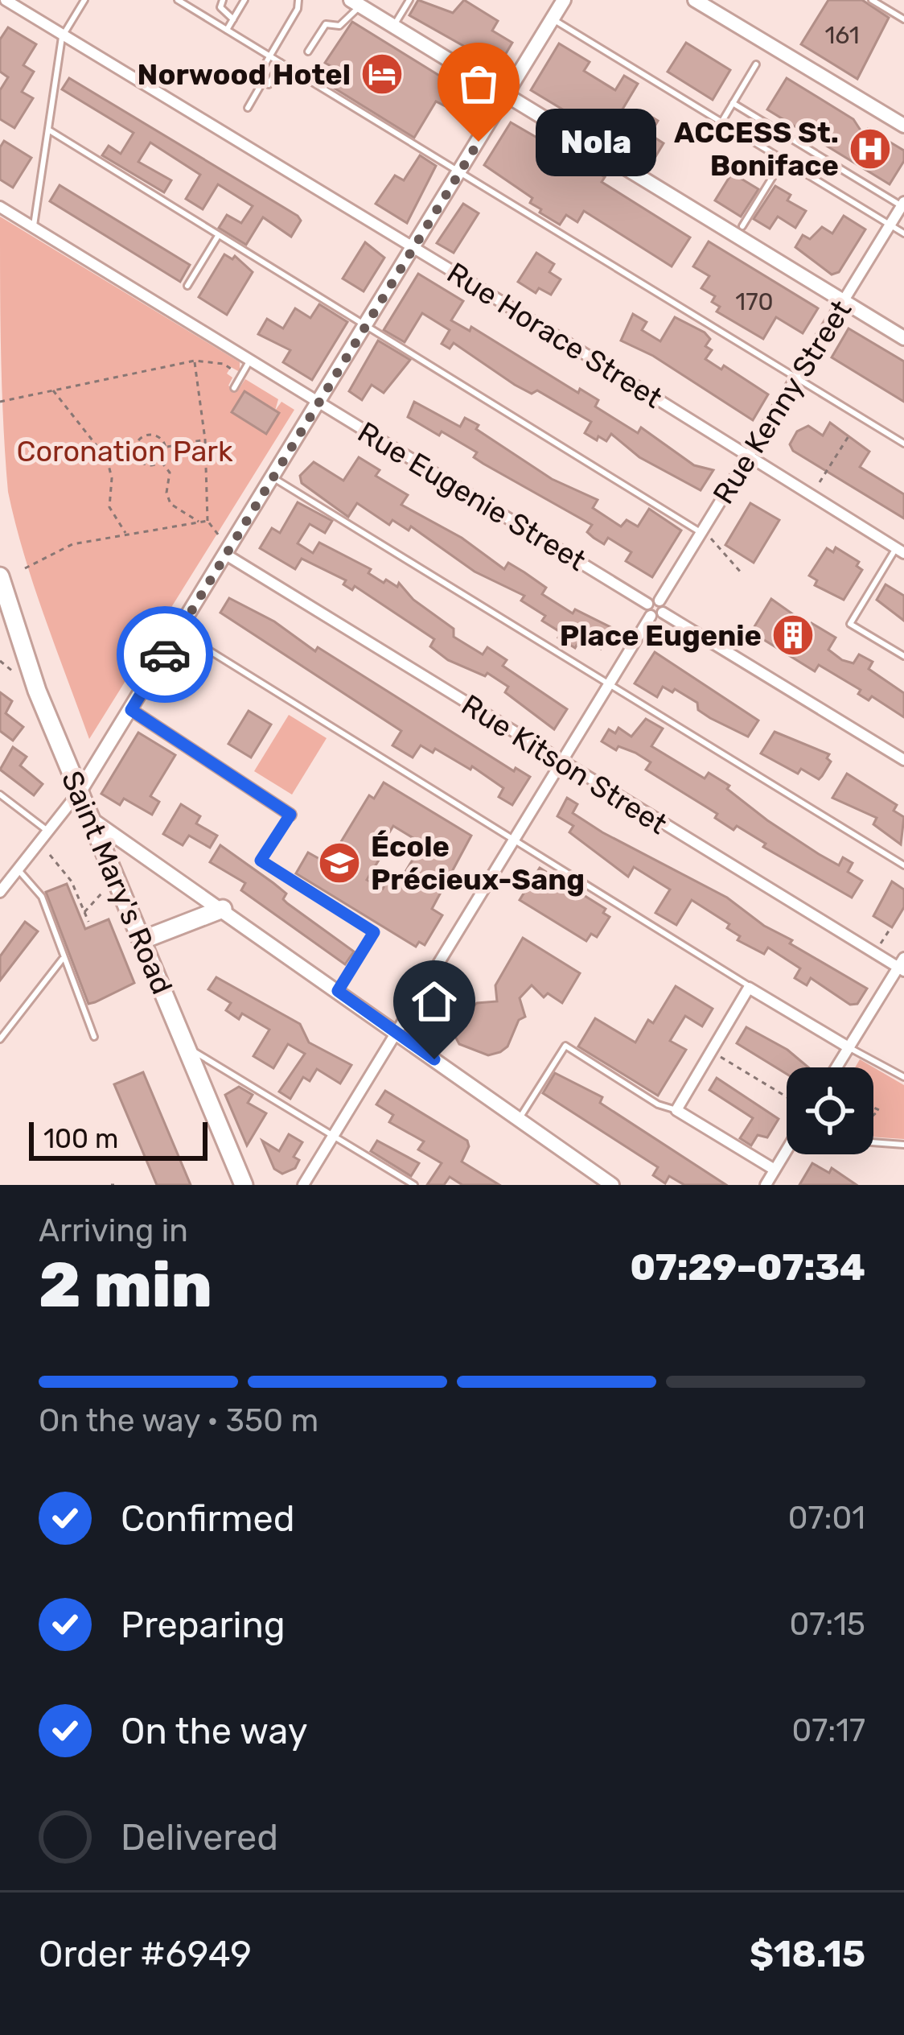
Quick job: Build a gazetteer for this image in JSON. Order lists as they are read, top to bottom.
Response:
{
  "streets": {
    "highway": ["Saint Mary's Road"],
    "street": [
      "Rue Horace Street",
      "Rue Kenny Street",
      "Rue Eugenie Street",
      "Rue Kitson Street"
    ]
  },
  "crossings": [
    ["Rue Horace Street", "Rue Kenny Street"]
  ],
  "parks": ["Coronation Park"],
  "places": {
    "hotel": ["Norwood Hotel"],
    "other": ["Nola"],
    "hospital": ["ACCESS St. Boniface"],
    "building": ["Place Eugenie"],
    "school or university": ["École Précieux-Sang"]
  },
  "house_numbers": ["161", "170"],
  "scale_bar": "100 m",
  "page": {
    "bubble": "Nola",
    "scale": "100 m",
    "heading": ["2 min", "Arriving in", "07:29–07:34"],
    "panel": ["Order #6949", "$18.15"],
    "bar": "On the way · 350 m",
    "list": [
      ["Confirmed", "07:01"],
      ["Preparing", "07:15"],
      ["On the way", "07:17"],
      "Delivered"
    ]
  }
}
